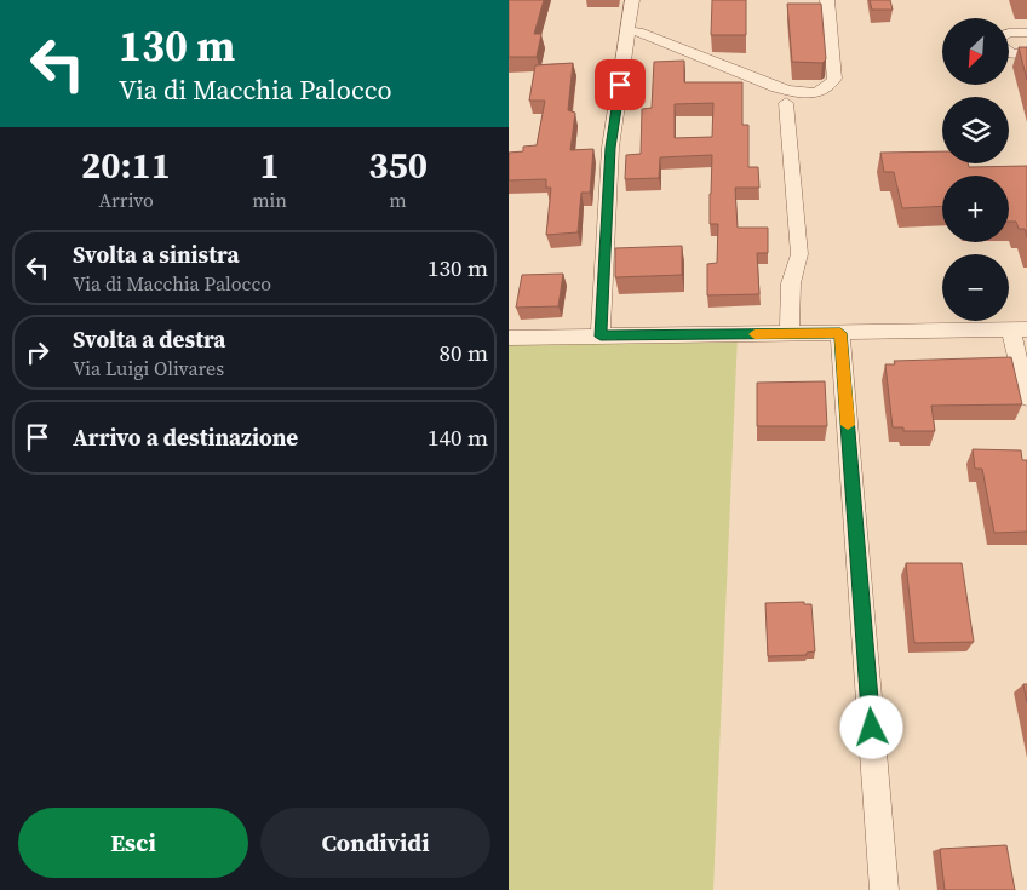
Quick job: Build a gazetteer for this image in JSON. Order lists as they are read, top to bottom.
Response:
{
  "north": "bottom left",
  "page": {
    "turn": ["130 m", "Via di Macchia Palocco"],
    "map_buttons": ["+", "−"],
    "eta": [
      "20:11",
      "Arrivo",
      "1",
      "min",
      "350",
      "m"
    ],
    "list": [
      {
        "name": "Svolta a sinistra",
        "note": "Via di Macchia Palocco",
        "value": "130 m"
      },
      {
        "name": "Svolta a destra",
        "note": "Via Luigi Olivares",
        "value": "80 m"
      },
      {
        "name": "Arrivo a destinazione",
        "value": "140 m"
      }
    ],
    "buttons": ["Esci", "Condividi"]
  }
}
